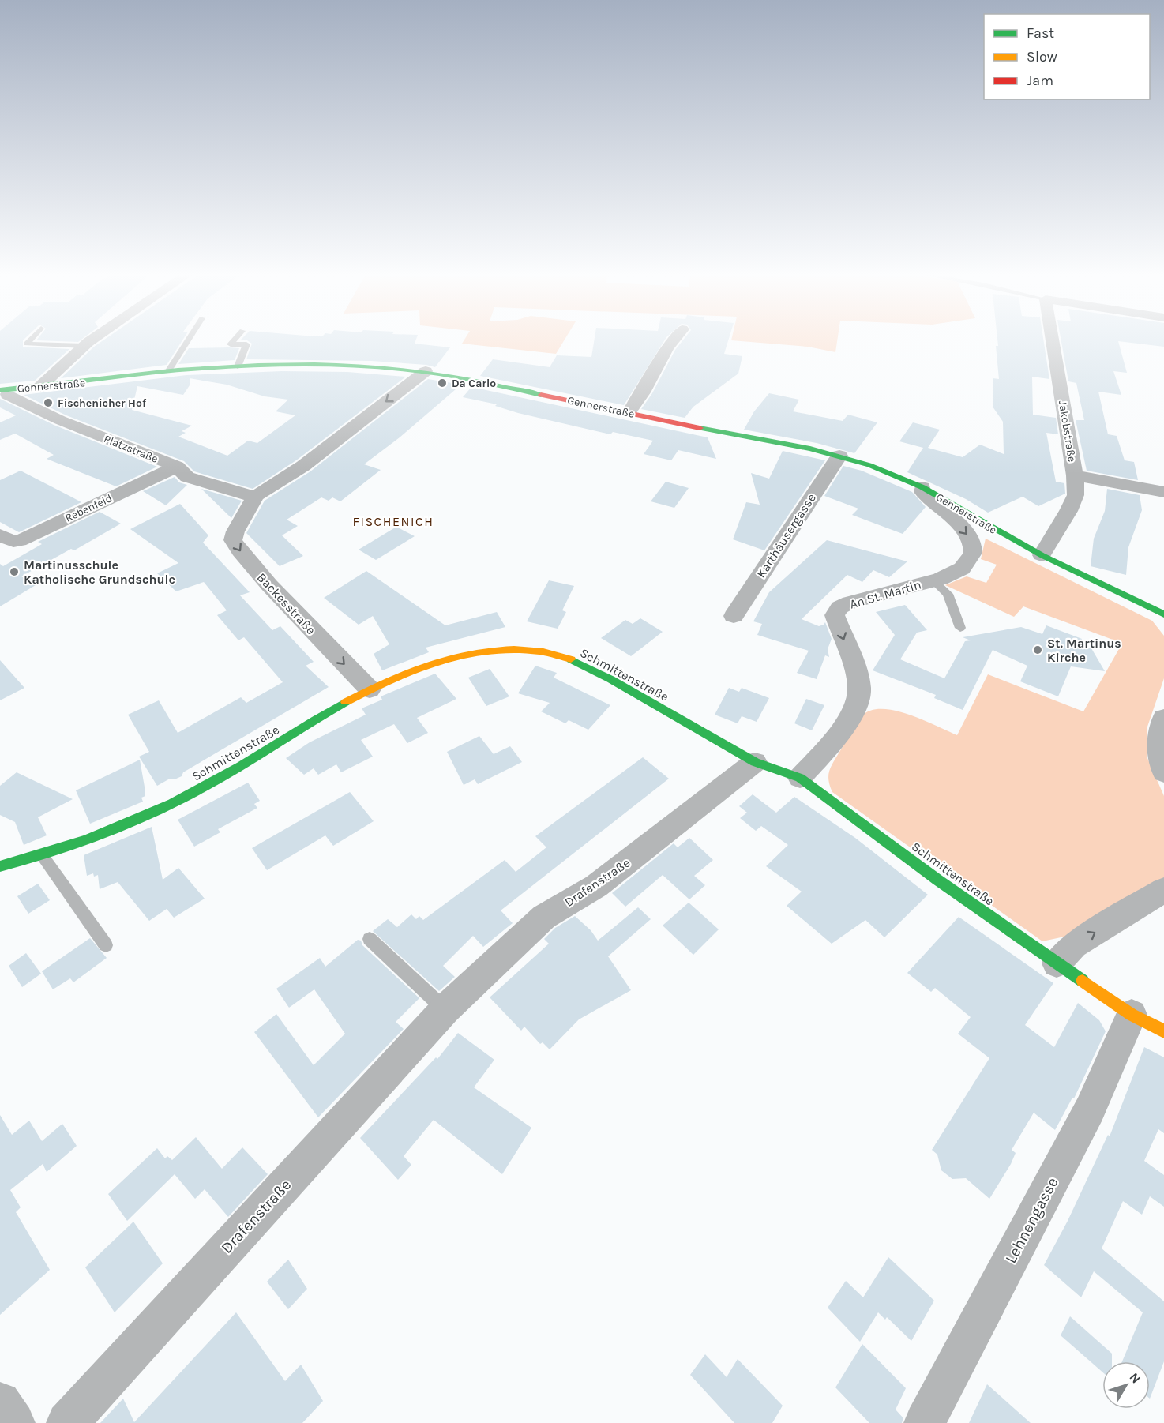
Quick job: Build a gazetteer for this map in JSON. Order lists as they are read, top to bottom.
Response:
{
  "streets": {
    "street": [
      "Gennerstraße",
      "Jakobstraße",
      "Platzstraße",
      "Rebenfeld",
      "Karthäusergasse",
      "An St. Martin",
      "Backesstraße",
      "Schmittenstraße",
      "Drafenstraße",
      "Lehnengasse"
    ]
  },
  "crossings": [
    ["Gennerstraße", "Jakobstraße"],
    ["Gennerstraße", "Platzstraße"],
    ["Gennerstraße", "Karthäusergasse"],
    ["Gennerstraße", "An St. Martin"],
    ["Platzstraße", "Rebenfeld"],
    ["Platzstraße", "Backesstraße"],
    ["An St. Martin", "Schmittenstraße"],
    ["Backesstraße", "Schmittenstraße"],
    ["Schmittenstraße", "Drafenstraße"],
    ["Schmittenstraße", "Lehnengasse"]
  ],
  "one_way": ["Backesstraße"],
  "districts": ["FISCHENICH"],
  "places": [
    "Da Carlo",
    "Fischenicher Hof",
    "Martinusschule Katholische Grundschule",
    "St. Martinus Kirche"
  ],
  "legend": ["Fast", "Slow", "Jam"],
  "north": "top right"
}
